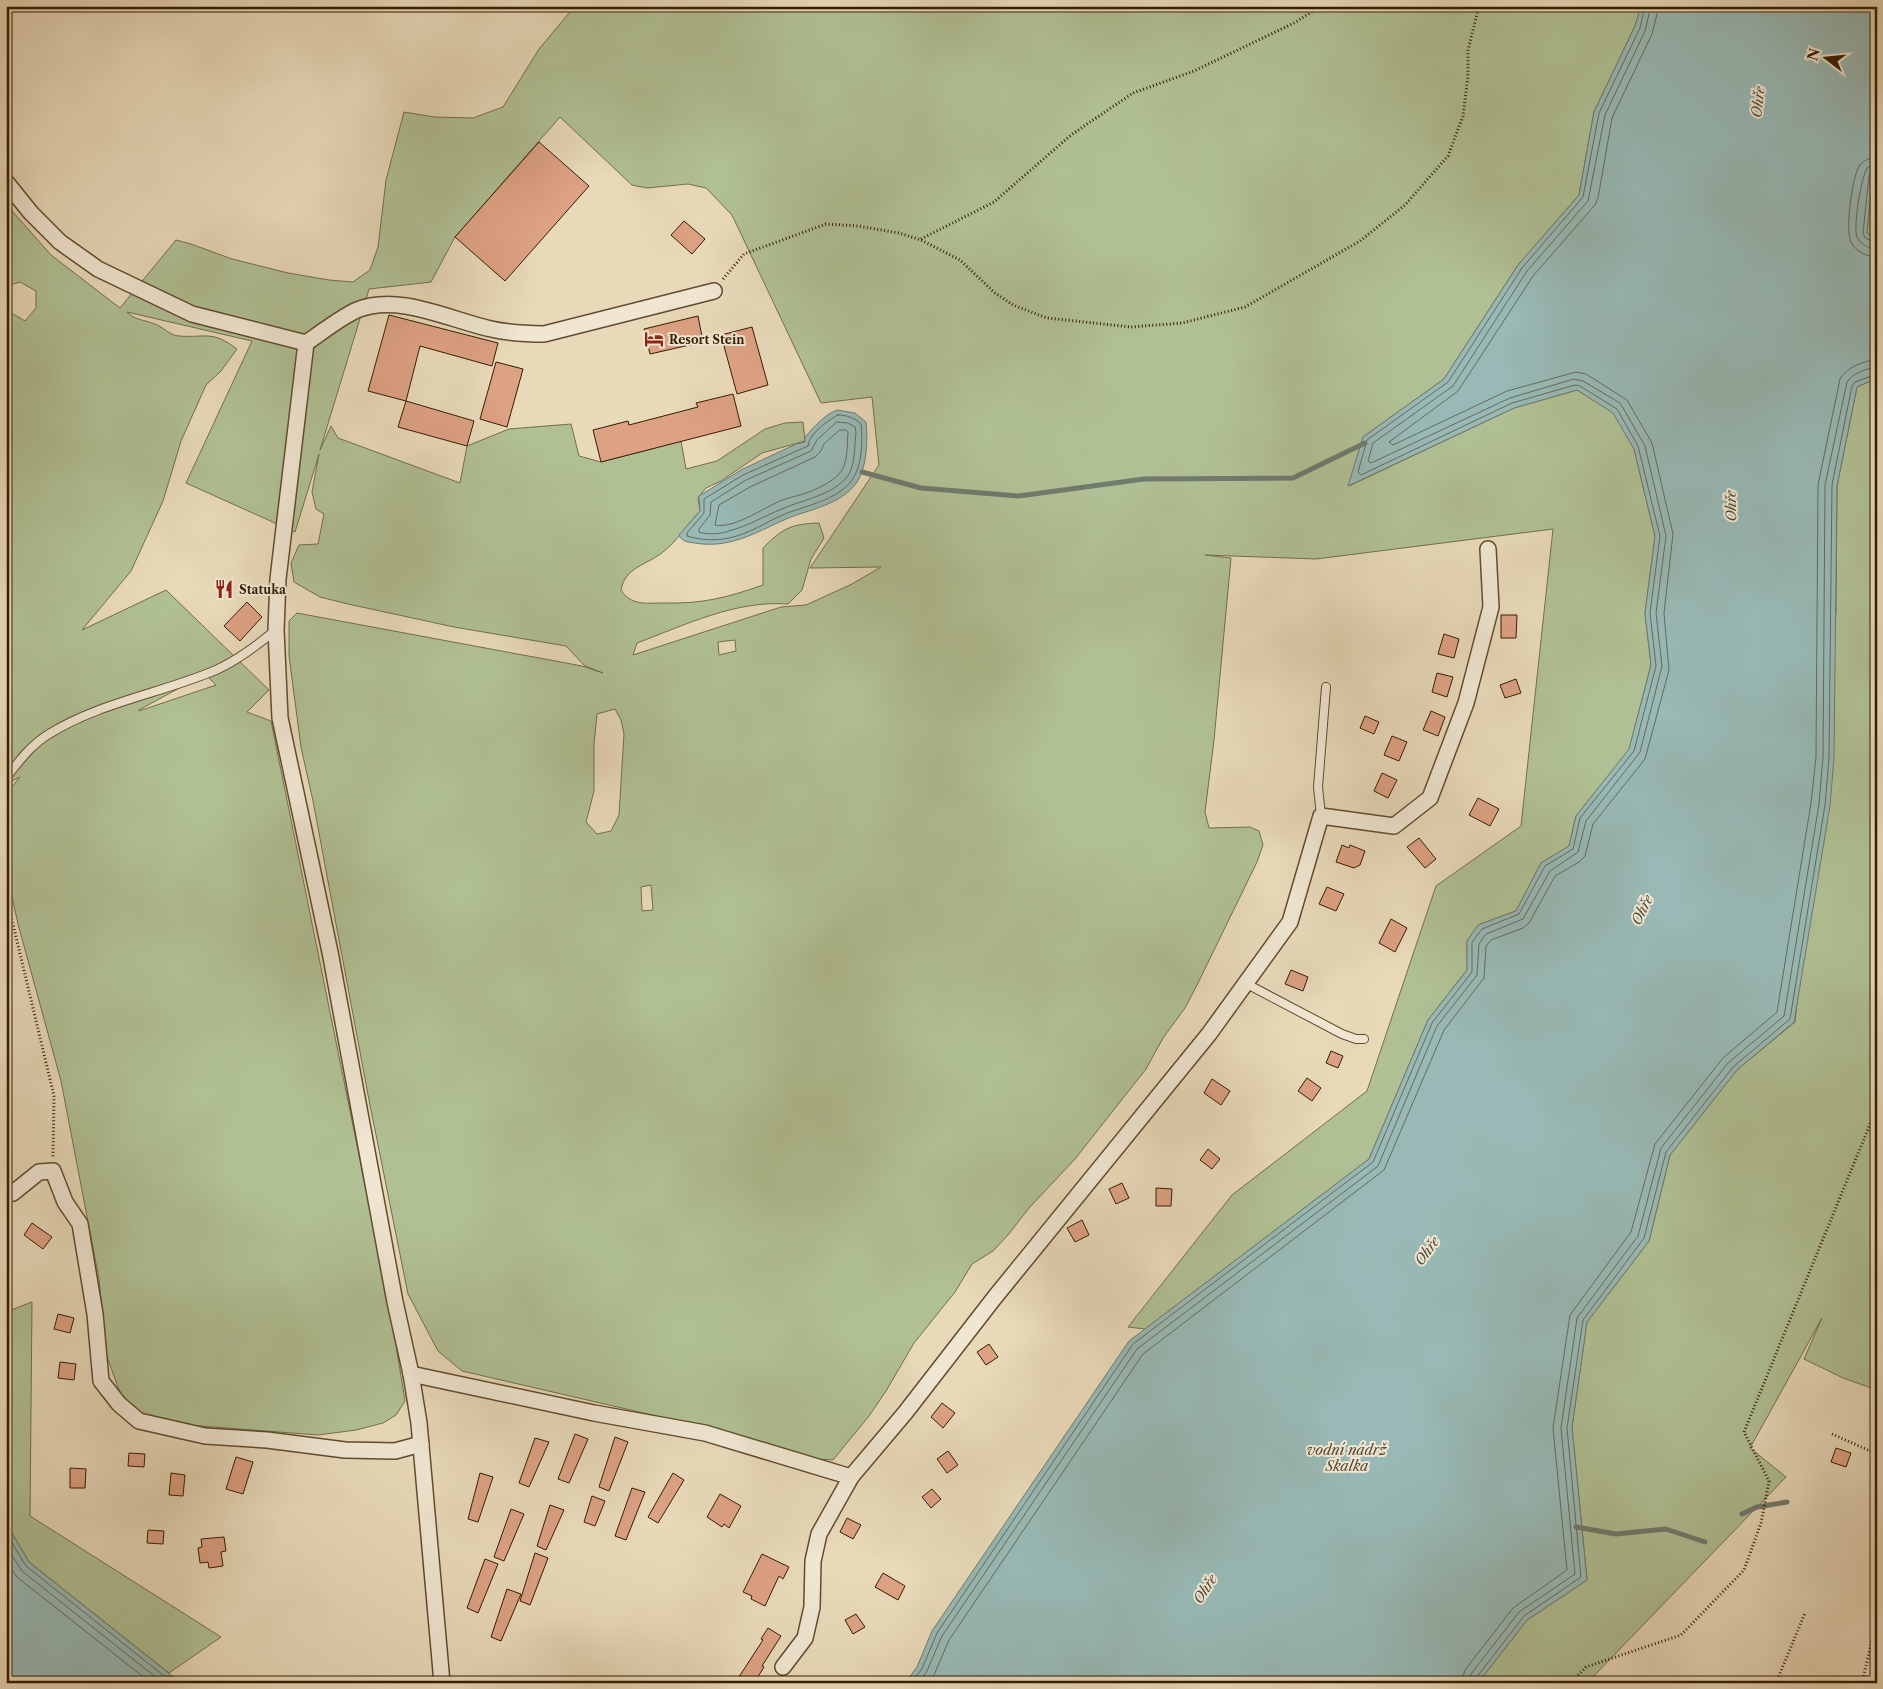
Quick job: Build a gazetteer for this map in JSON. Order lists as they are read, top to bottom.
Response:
{
  "water": ["Ohře", "vodní nádrž Skalka"],
  "places": {
    "hotel": ["Resort Stein"],
    "restaurant": ["Statuka"]
  },
  "north": "left"
}
